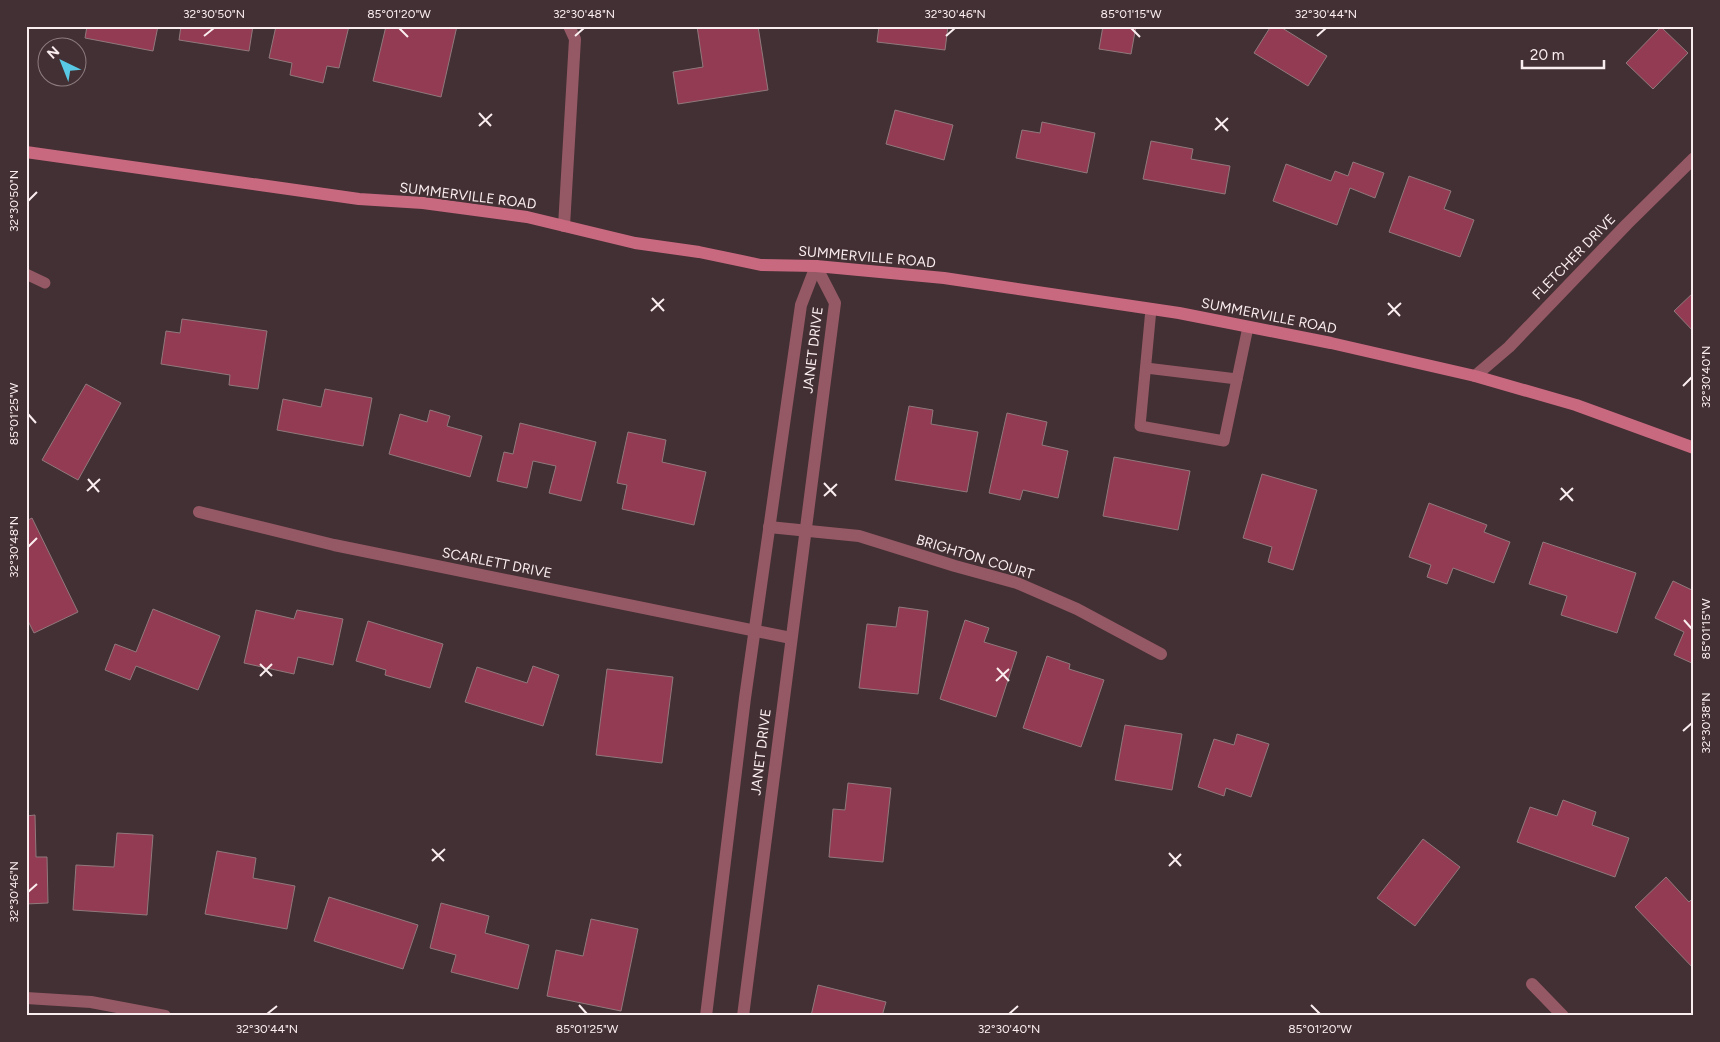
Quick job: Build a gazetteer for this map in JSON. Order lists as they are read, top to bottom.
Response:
{
  "streets": {
    "main road": ["SUMMERVILLE ROAD"],
    "street": [
      "FLETCHER DRIVE",
      "JANET DRIVE",
      "BRIGHTON COURT",
      "SCARLETT DRIVE"
    ]
  },
  "crossings": [
    ["SUMMERVILLE ROAD", "FLETCHER DRIVE"],
    ["SUMMERVILLE ROAD", "JANET DRIVE"],
    ["JANET DRIVE", "BRIGHTON COURT"],
    ["JANET DRIVE", "SCARLETT DRIVE"]
  ],
  "scale_bar": "20 m",
  "north": "top left",
  "coordinates": [
    "32°30'50\"N",
    "85°01'20\"W",
    "32°30'48\"N",
    "32°30'46\"N",
    "85°01'15\"W",
    "32°30'44\"N",
    "32°30'40\"N",
    "85°01'25\"W",
    "32°30'38\"N"
  ]
}
